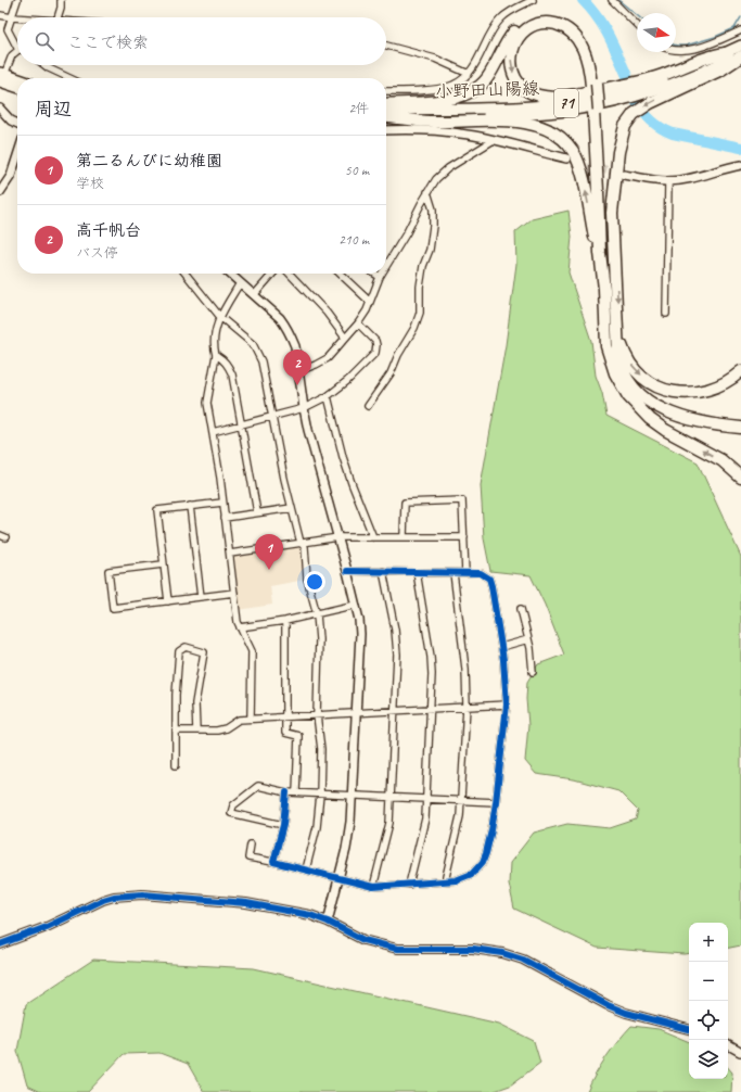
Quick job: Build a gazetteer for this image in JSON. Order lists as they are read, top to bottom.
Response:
{
  "streets": {
    "main road": ["小野田山陽線", "71"]
  },
  "north": "right",
  "page": {
    "search": "ここで検索",
    "heading": ["周辺", "2件"],
    "list": [
      {
        "mark": "1",
        "name": "第二るんびに幼稚園",
        "note": "学校",
        "value": "50 m"
      },
      {
        "mark": "2",
        "name": "高千帆台",
        "note": "バス停",
        "value": "210 m"
      }
    ],
    "pins": ["2", "1"],
    "map_buttons": ["+", "−"]
  }
}
